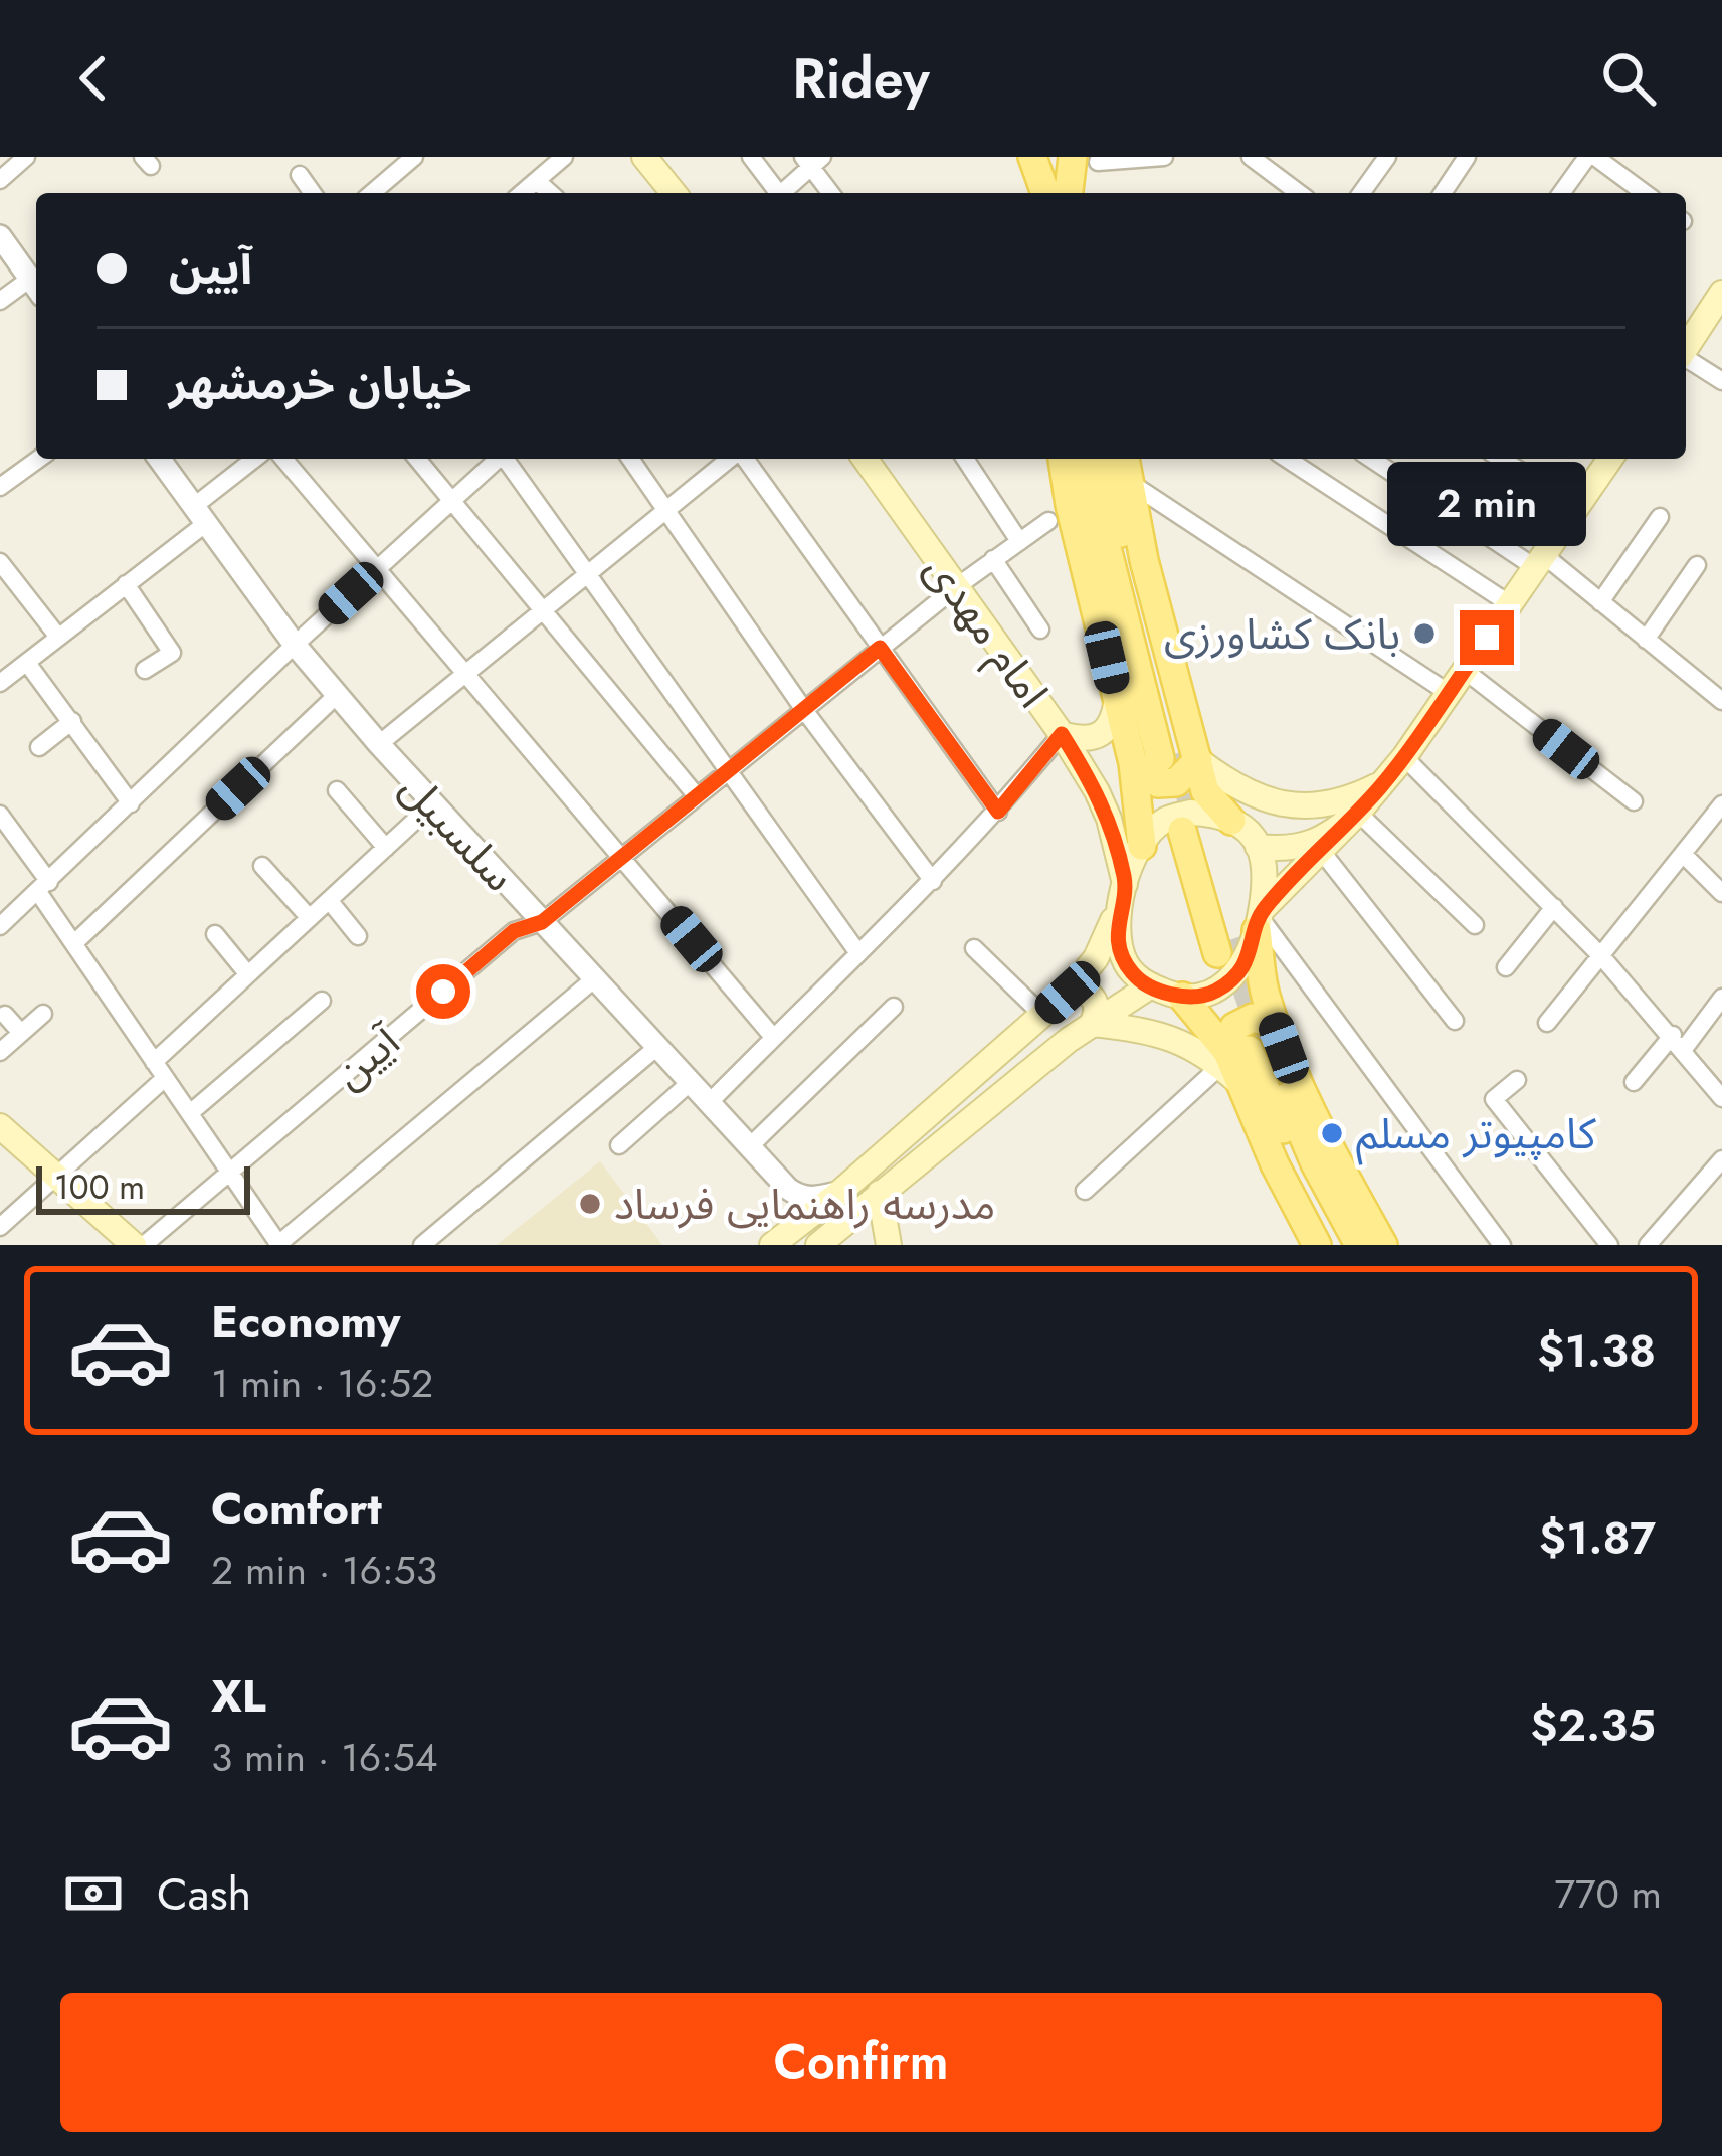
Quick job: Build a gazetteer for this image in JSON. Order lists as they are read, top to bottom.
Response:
{
  "streets": {
    "main road": ["امام مهدی"],
    "street": ["سلسبیل", "آیین"]
  },
  "crossings": [
    ["امام مهدی", "آیین"],
    ["سلسبیل", "آیین"]
  ],
  "places": ["بانک کشاورزی", "کامپیوتر مسلم", "مدرسه راهنمایی فرساد"],
  "scale_bar": "100 m",
  "page": {
    "header": "Ridey",
    "banner": ["آیین", "خیابان خرمشهر"],
    "bubble": "2 min",
    "scale": "100 m",
    "list": [
      {
        "name": "Economy",
        "note": "1 min · 16:52",
        "value": "$1.38"
      },
      {
        "name": "Comfort",
        "note": "2 min · 16:53",
        "value": "$1.87"
      },
      {
        "name": "XL",
        "note": "3 min · 16:54",
        "value": "$2.35"
      }
    ],
    "pay": ["Cash", "770 m"],
    "buttons": "Confirm"
  }
}
